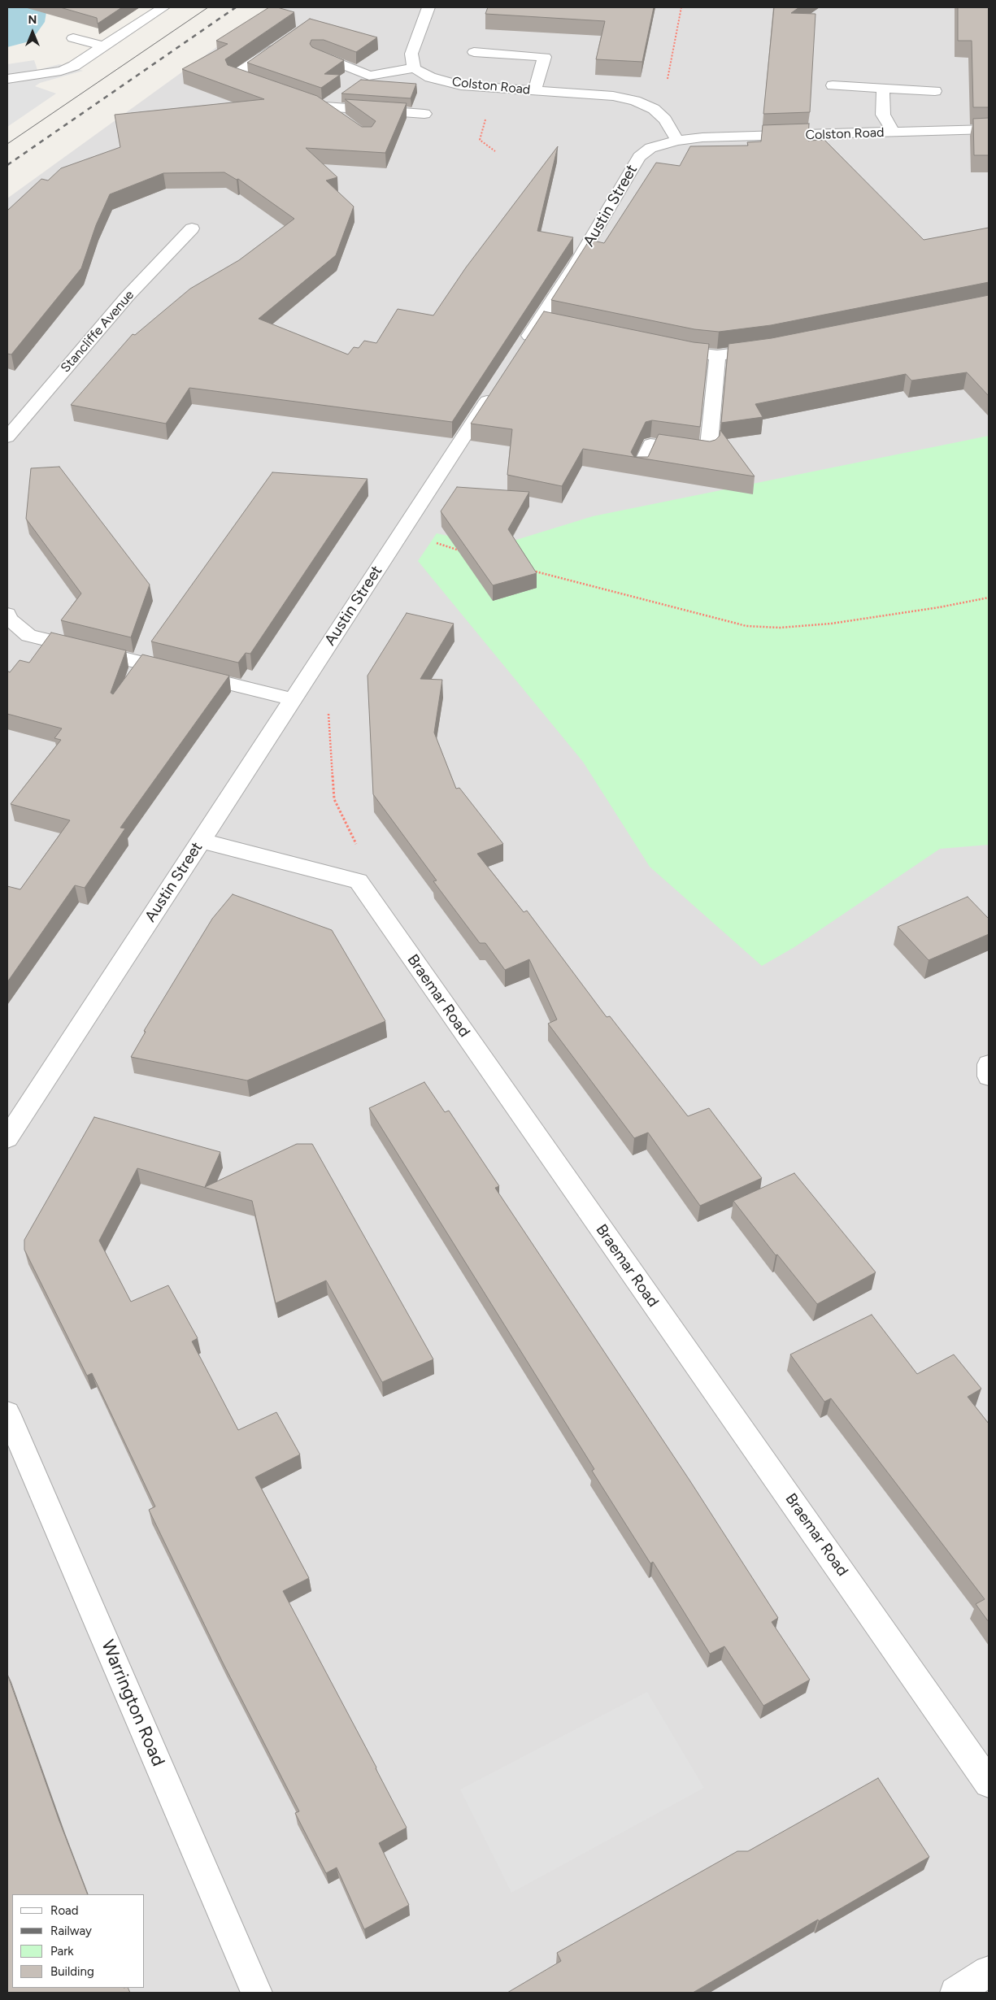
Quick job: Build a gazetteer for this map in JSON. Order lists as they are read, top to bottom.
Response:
{
  "streets": {
    "street": [
      "Colston Road",
      "Austin Street",
      "Stancliffe Avenue",
      "Braemar Road",
      "Warrington Road"
    ]
  },
  "crossings": [
    ["Colston Road", "Austin Street"]
  ],
  "legend": [
    "Road",
    "Railway",
    "Park",
    "Building"
  ],
  "north": "top"
}
